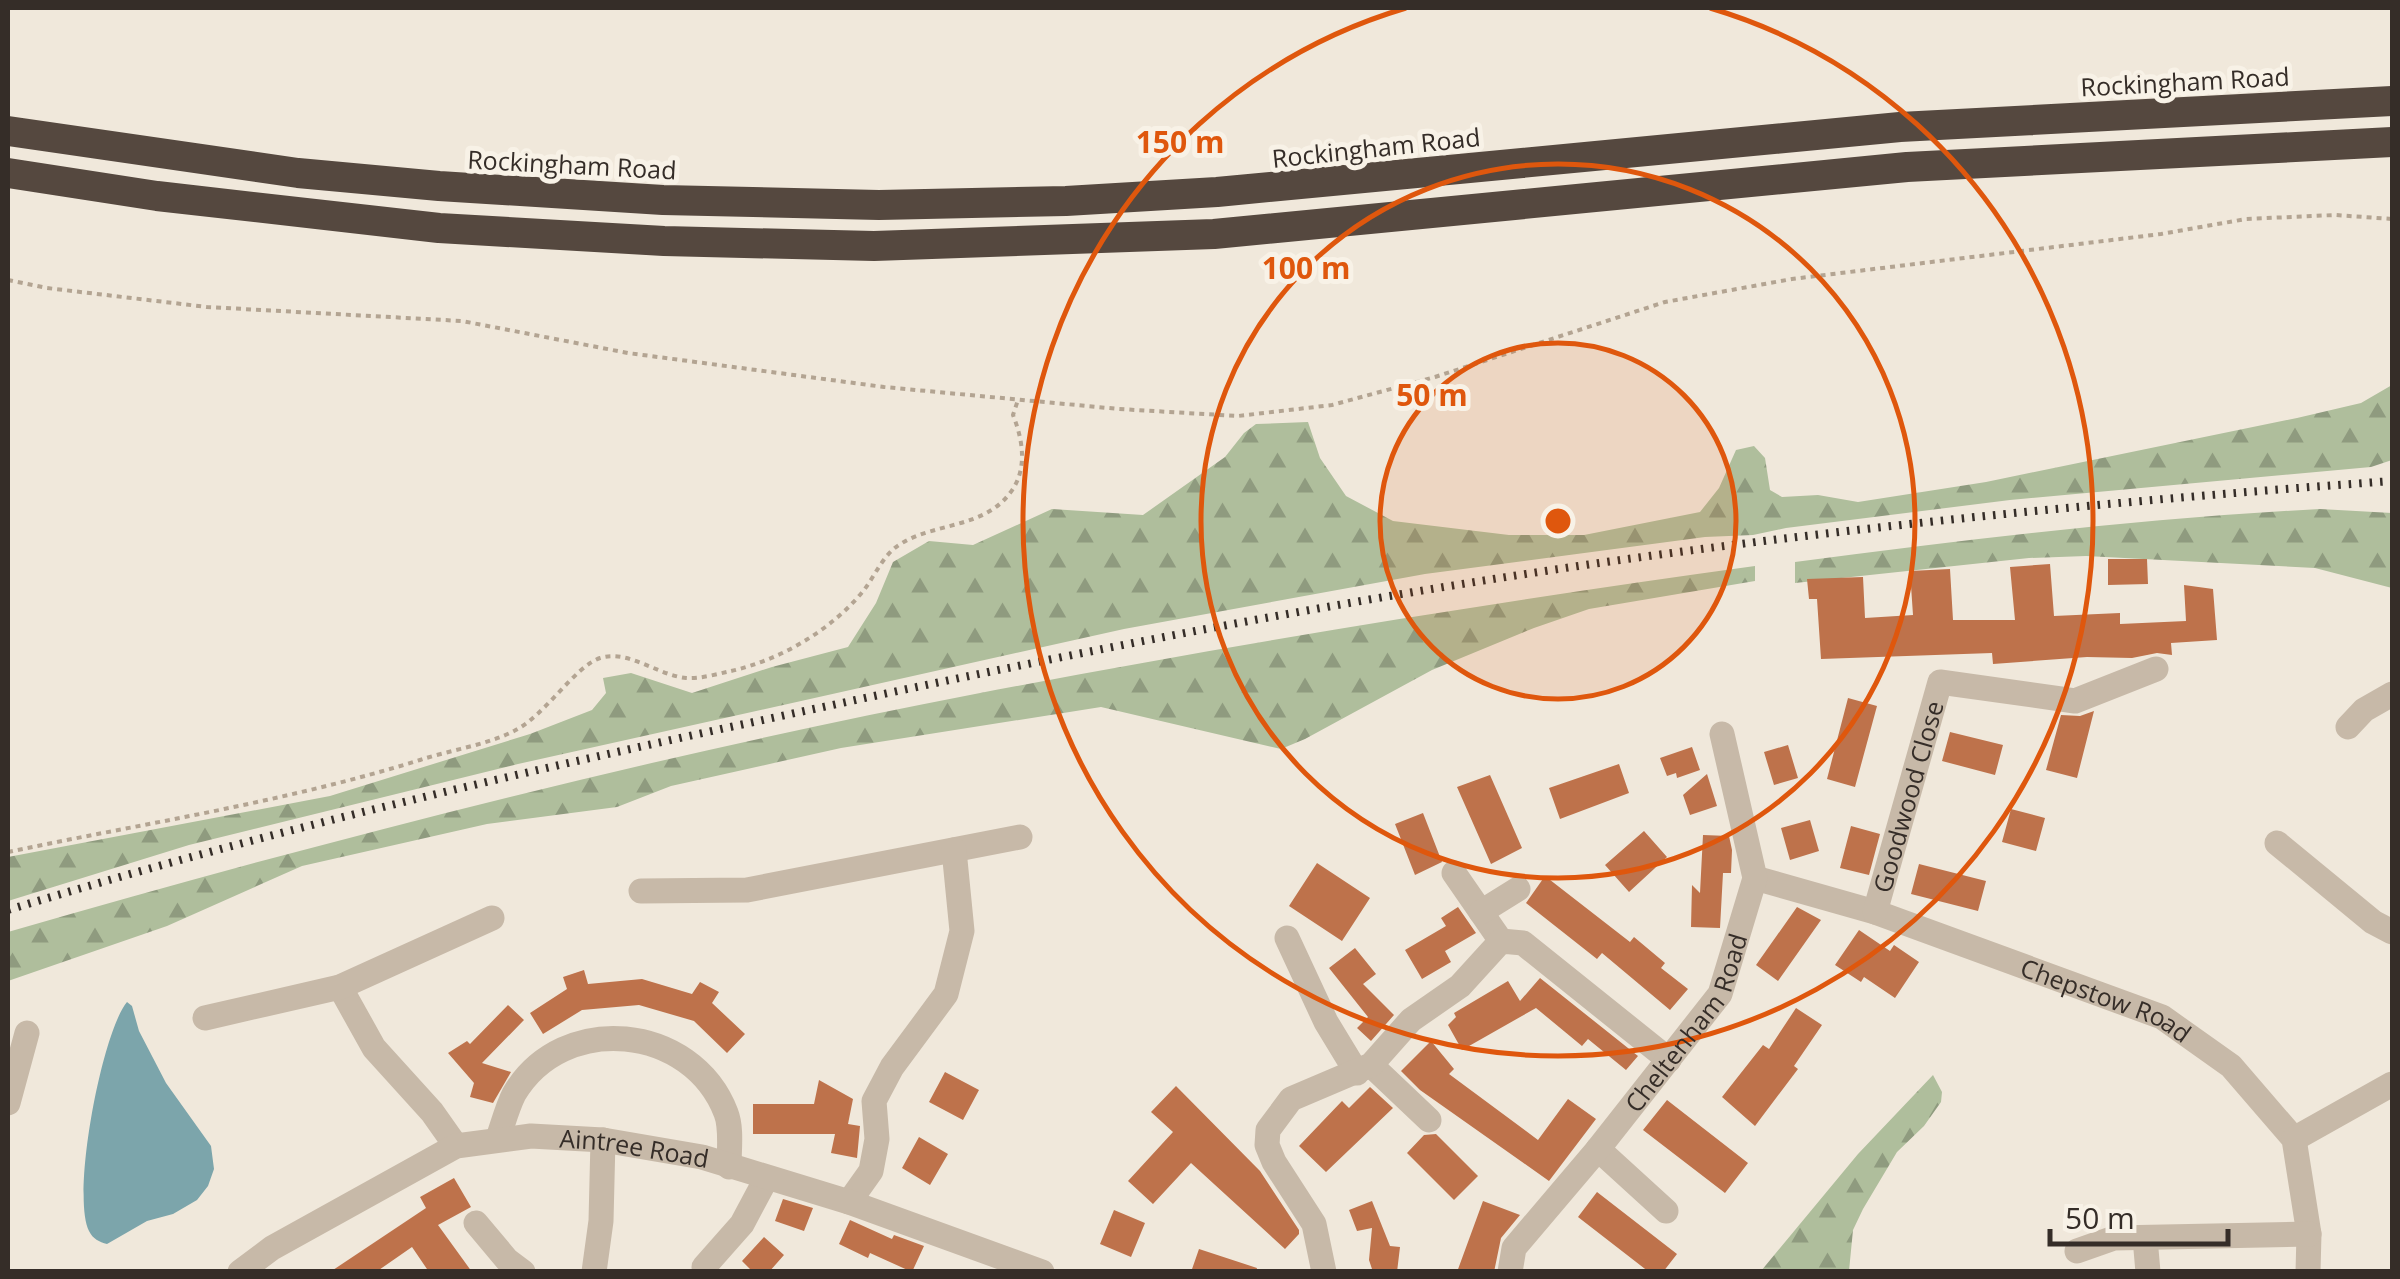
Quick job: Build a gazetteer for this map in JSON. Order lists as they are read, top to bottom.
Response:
{
  "streets": {
    "highway": ["Rockingham Road"],
    "street": [
      "Goodwood Close",
      "Chepstow Road",
      "Cheltenham Road",
      "Aintree Road"
    ]
  },
  "crossings": [
    ["Goodwood Close", "Chepstow Road"],
    ["Chepstow Road", "Cheltenham Road"]
  ],
  "scale_bar": "50 m",
  "rings": ["150 m", "100 m", "50 m"]
}
